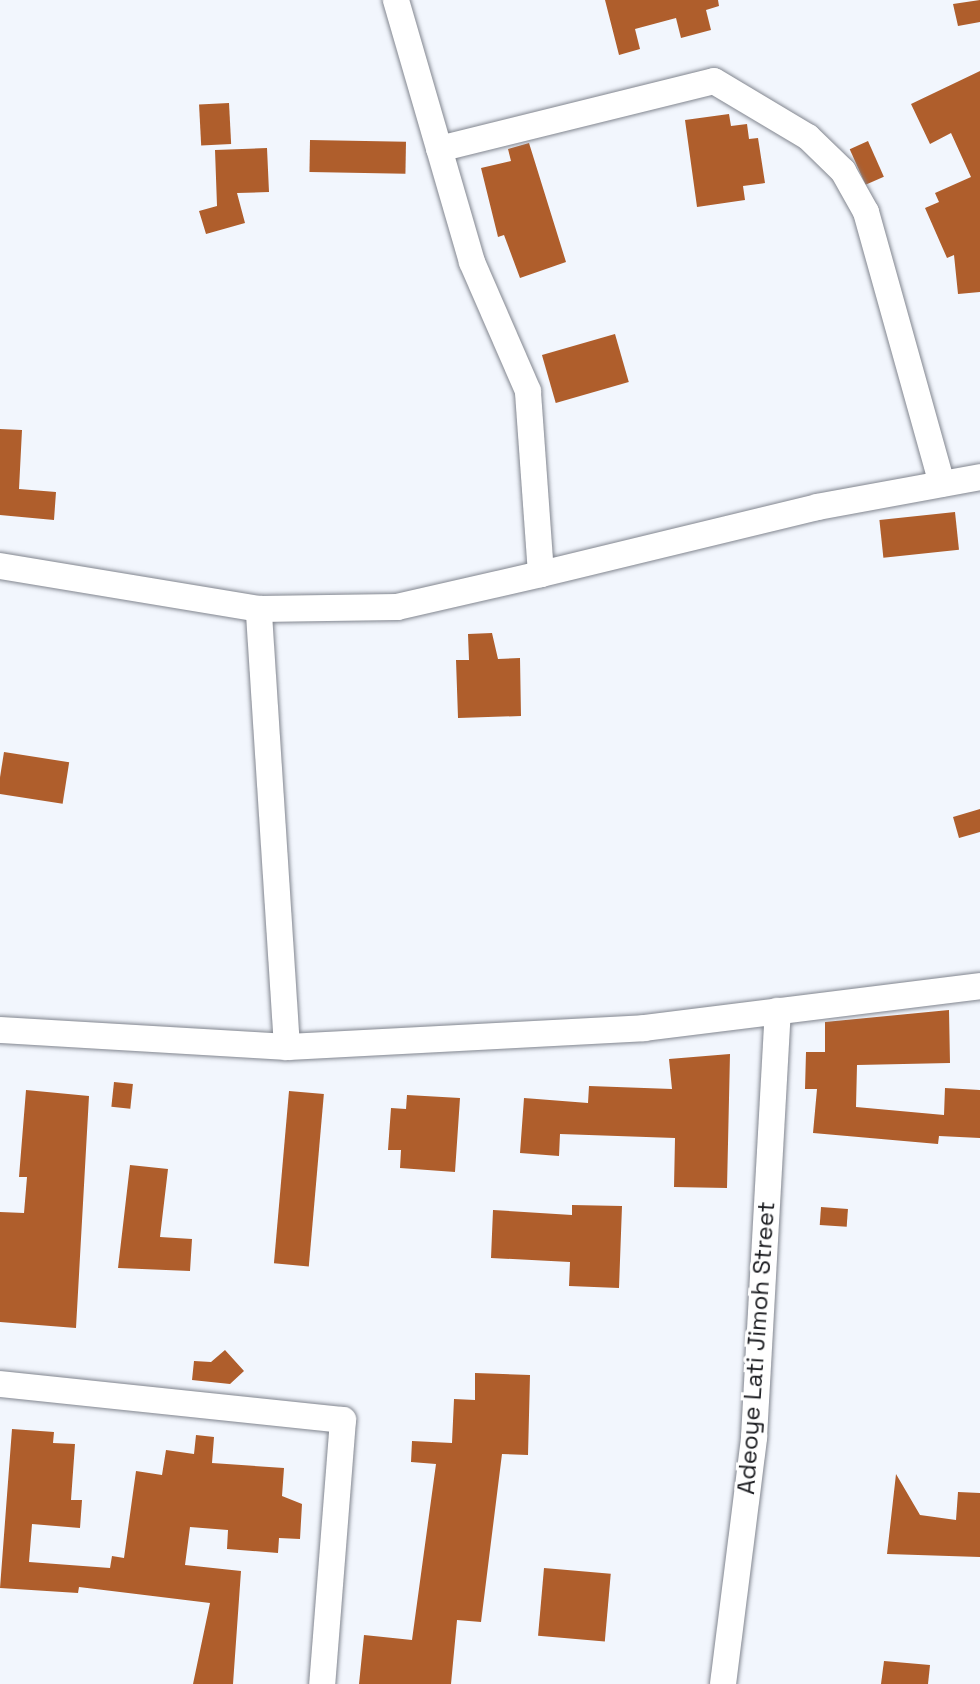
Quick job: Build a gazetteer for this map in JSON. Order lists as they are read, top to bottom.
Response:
{
  "streets": {
    "street": ["Adeoye Lati Jimoh Street"]
  }
}
